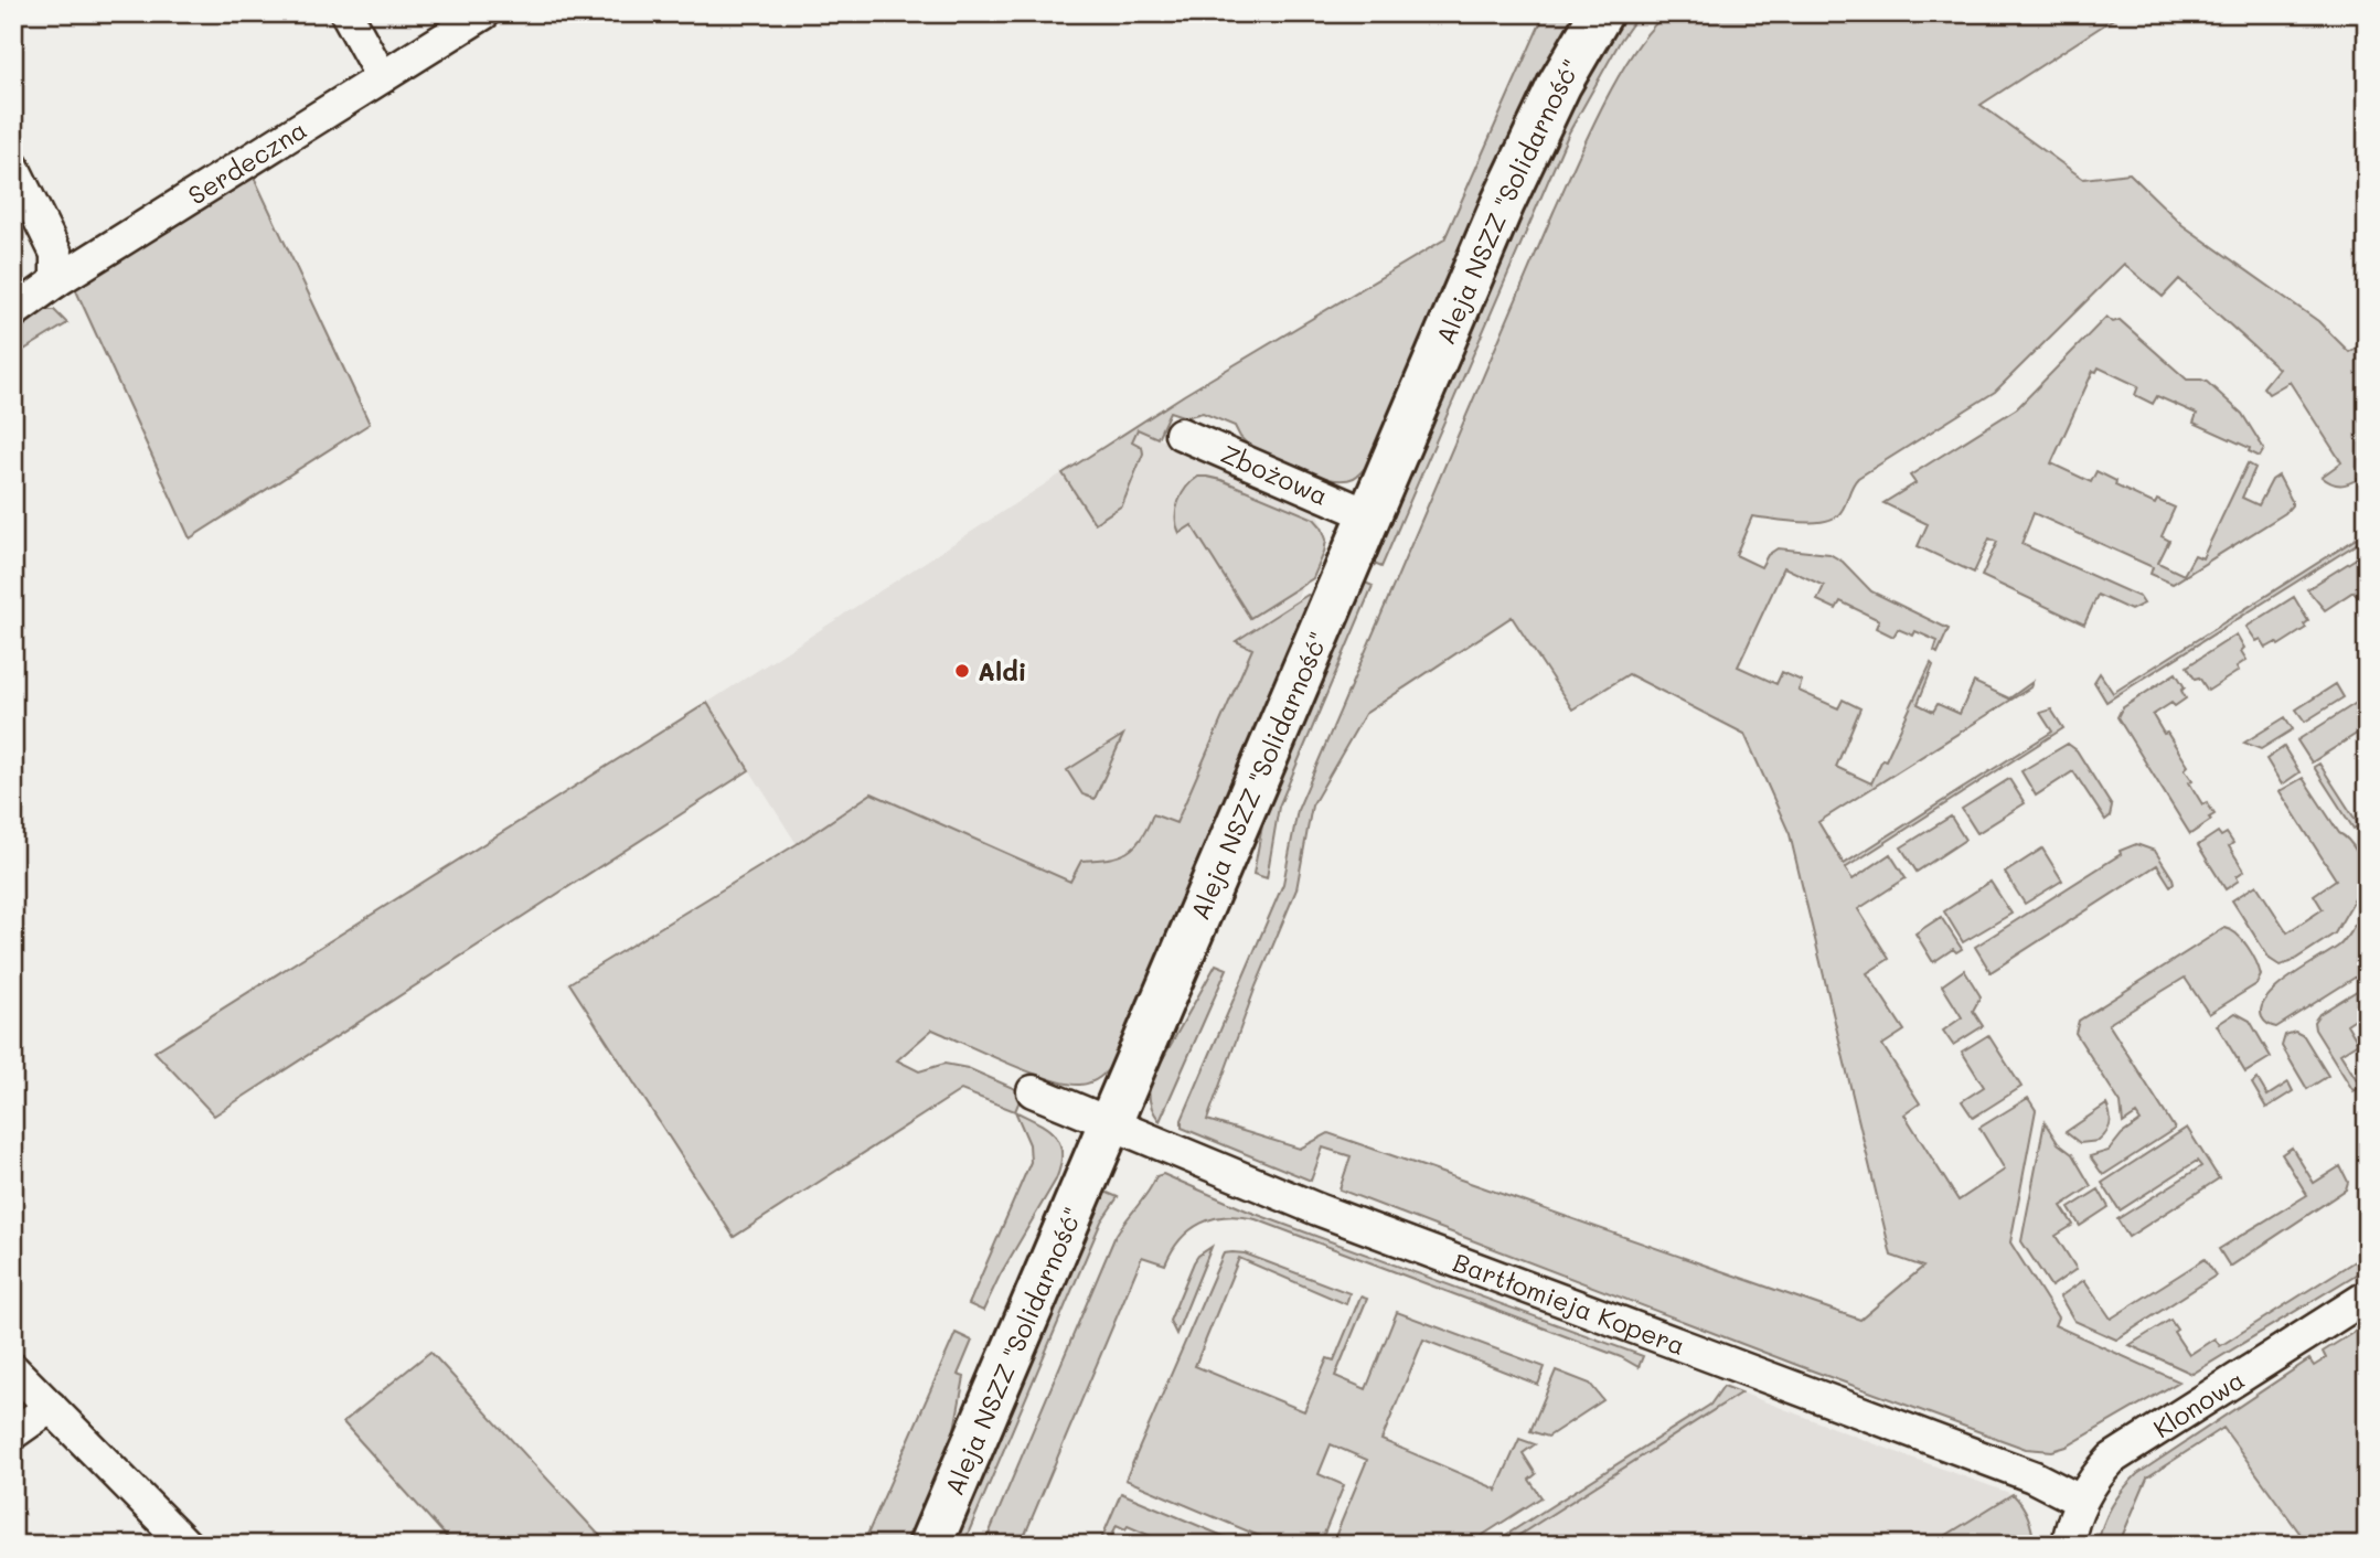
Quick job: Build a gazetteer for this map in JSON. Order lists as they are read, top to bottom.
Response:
{
  "streets": {
    "street": [
      "Serdeczna",
      "Aleja NSZZ \"Solidarność\"",
      "Zbożowa",
      "Bartłomieja Kopera",
      "Klonowa"
    ]
  },
  "crossings": [
    ["Aleja NSZZ \"Solidarność\"", "Zbożowa"],
    ["Aleja NSZZ \"Solidarność\"", "Bartłomieja Kopera"],
    ["Bartłomieja Kopera", "Klonowa"]
  ],
  "places": ["Aldi"]
}
